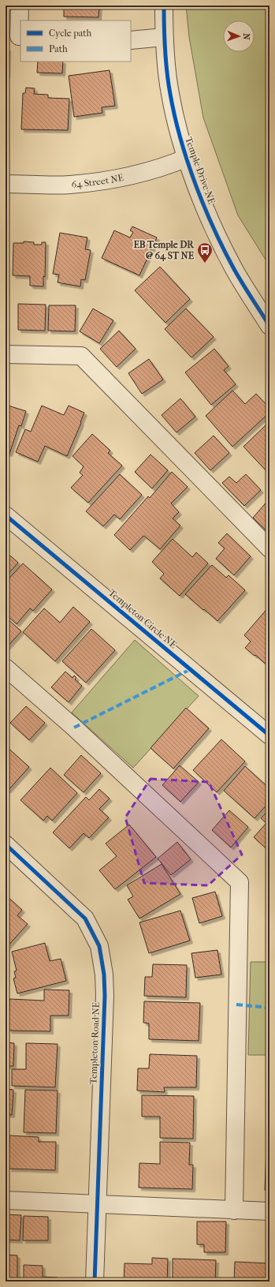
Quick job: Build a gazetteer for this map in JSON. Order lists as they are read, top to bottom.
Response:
{
  "streets": {
    "street": [
      "Temple Drive NE",
      "64 Street NE",
      "Templeton Circle NE",
      "Templeton Road NE"
    ]
  },
  "crossings": [
    ["Temple Drive NE", "64 Street NE"]
  ],
  "places": {
    "bus stop": ["EB Temple DR @ 64 ST NE"]
  },
  "legend": ["Cycle path", "Path"],
  "north": "right"
}
